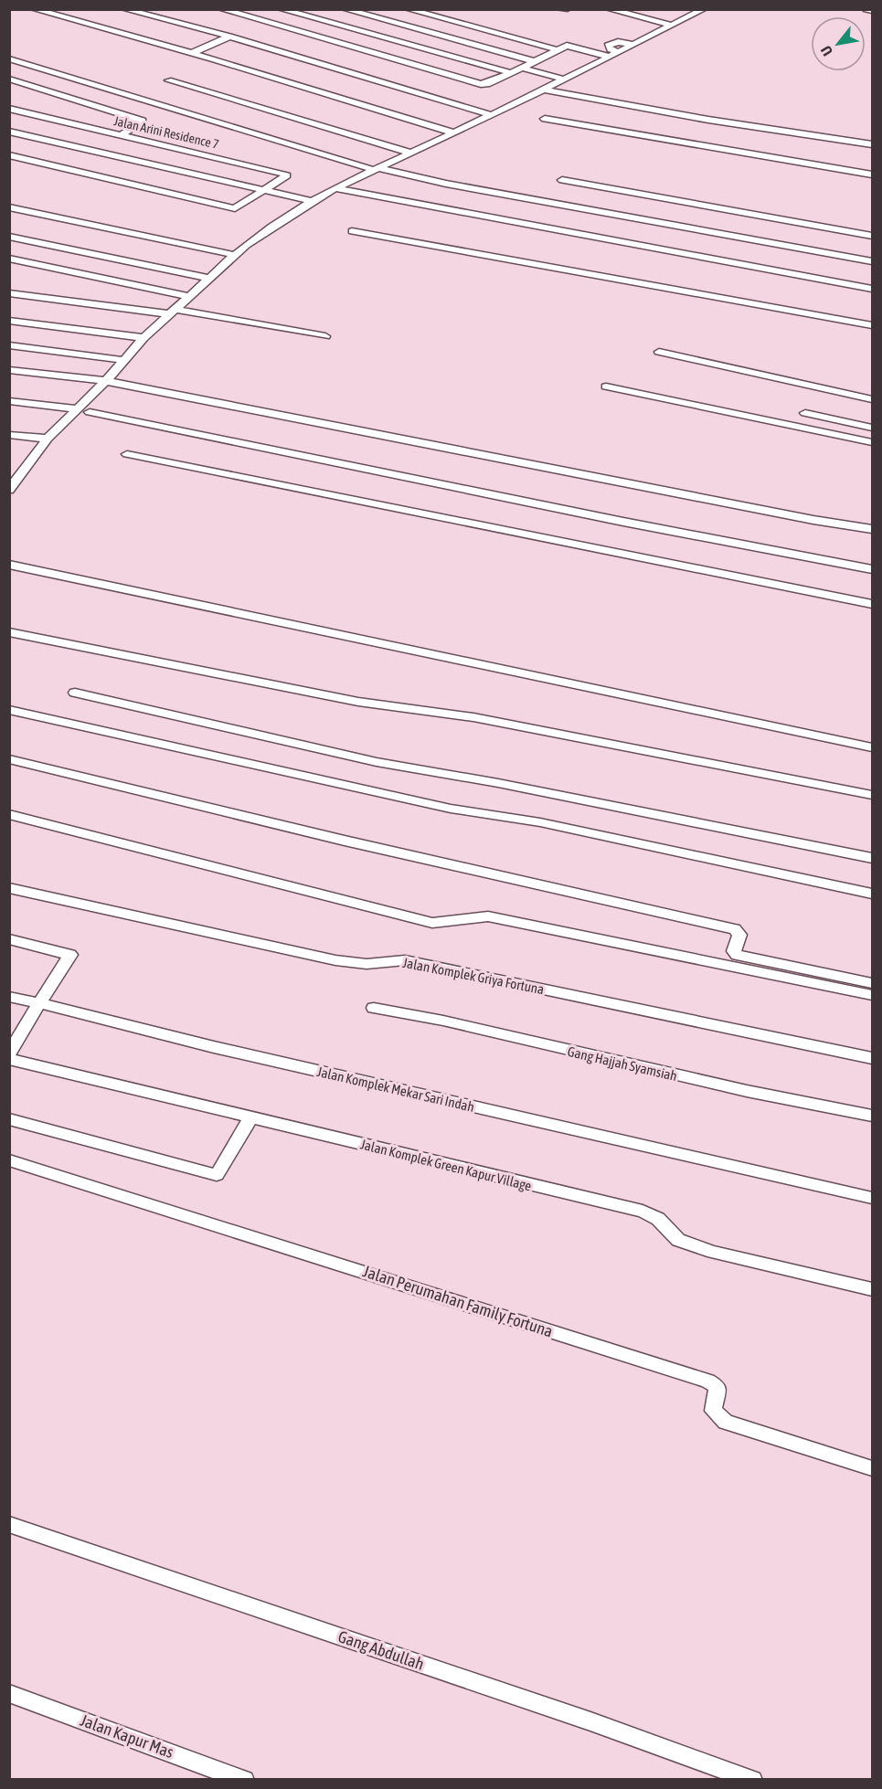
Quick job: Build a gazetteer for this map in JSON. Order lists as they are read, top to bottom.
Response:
{
  "streets": {
    "street": [
      "Jalan Arini Residence 7",
      "Jalan Komplek Griya Fortuna",
      "Gang Hajjah Syamsiah",
      "Jalan Komplek Mekar Sari Indah",
      "Jalan Komplek Green Kapur Village",
      "Jalan Perumahan Family Fortuna",
      "Gang Abdullah",
      "Jalan Kapur Mas"
    ]
  },
  "north": "bottom left"
}
